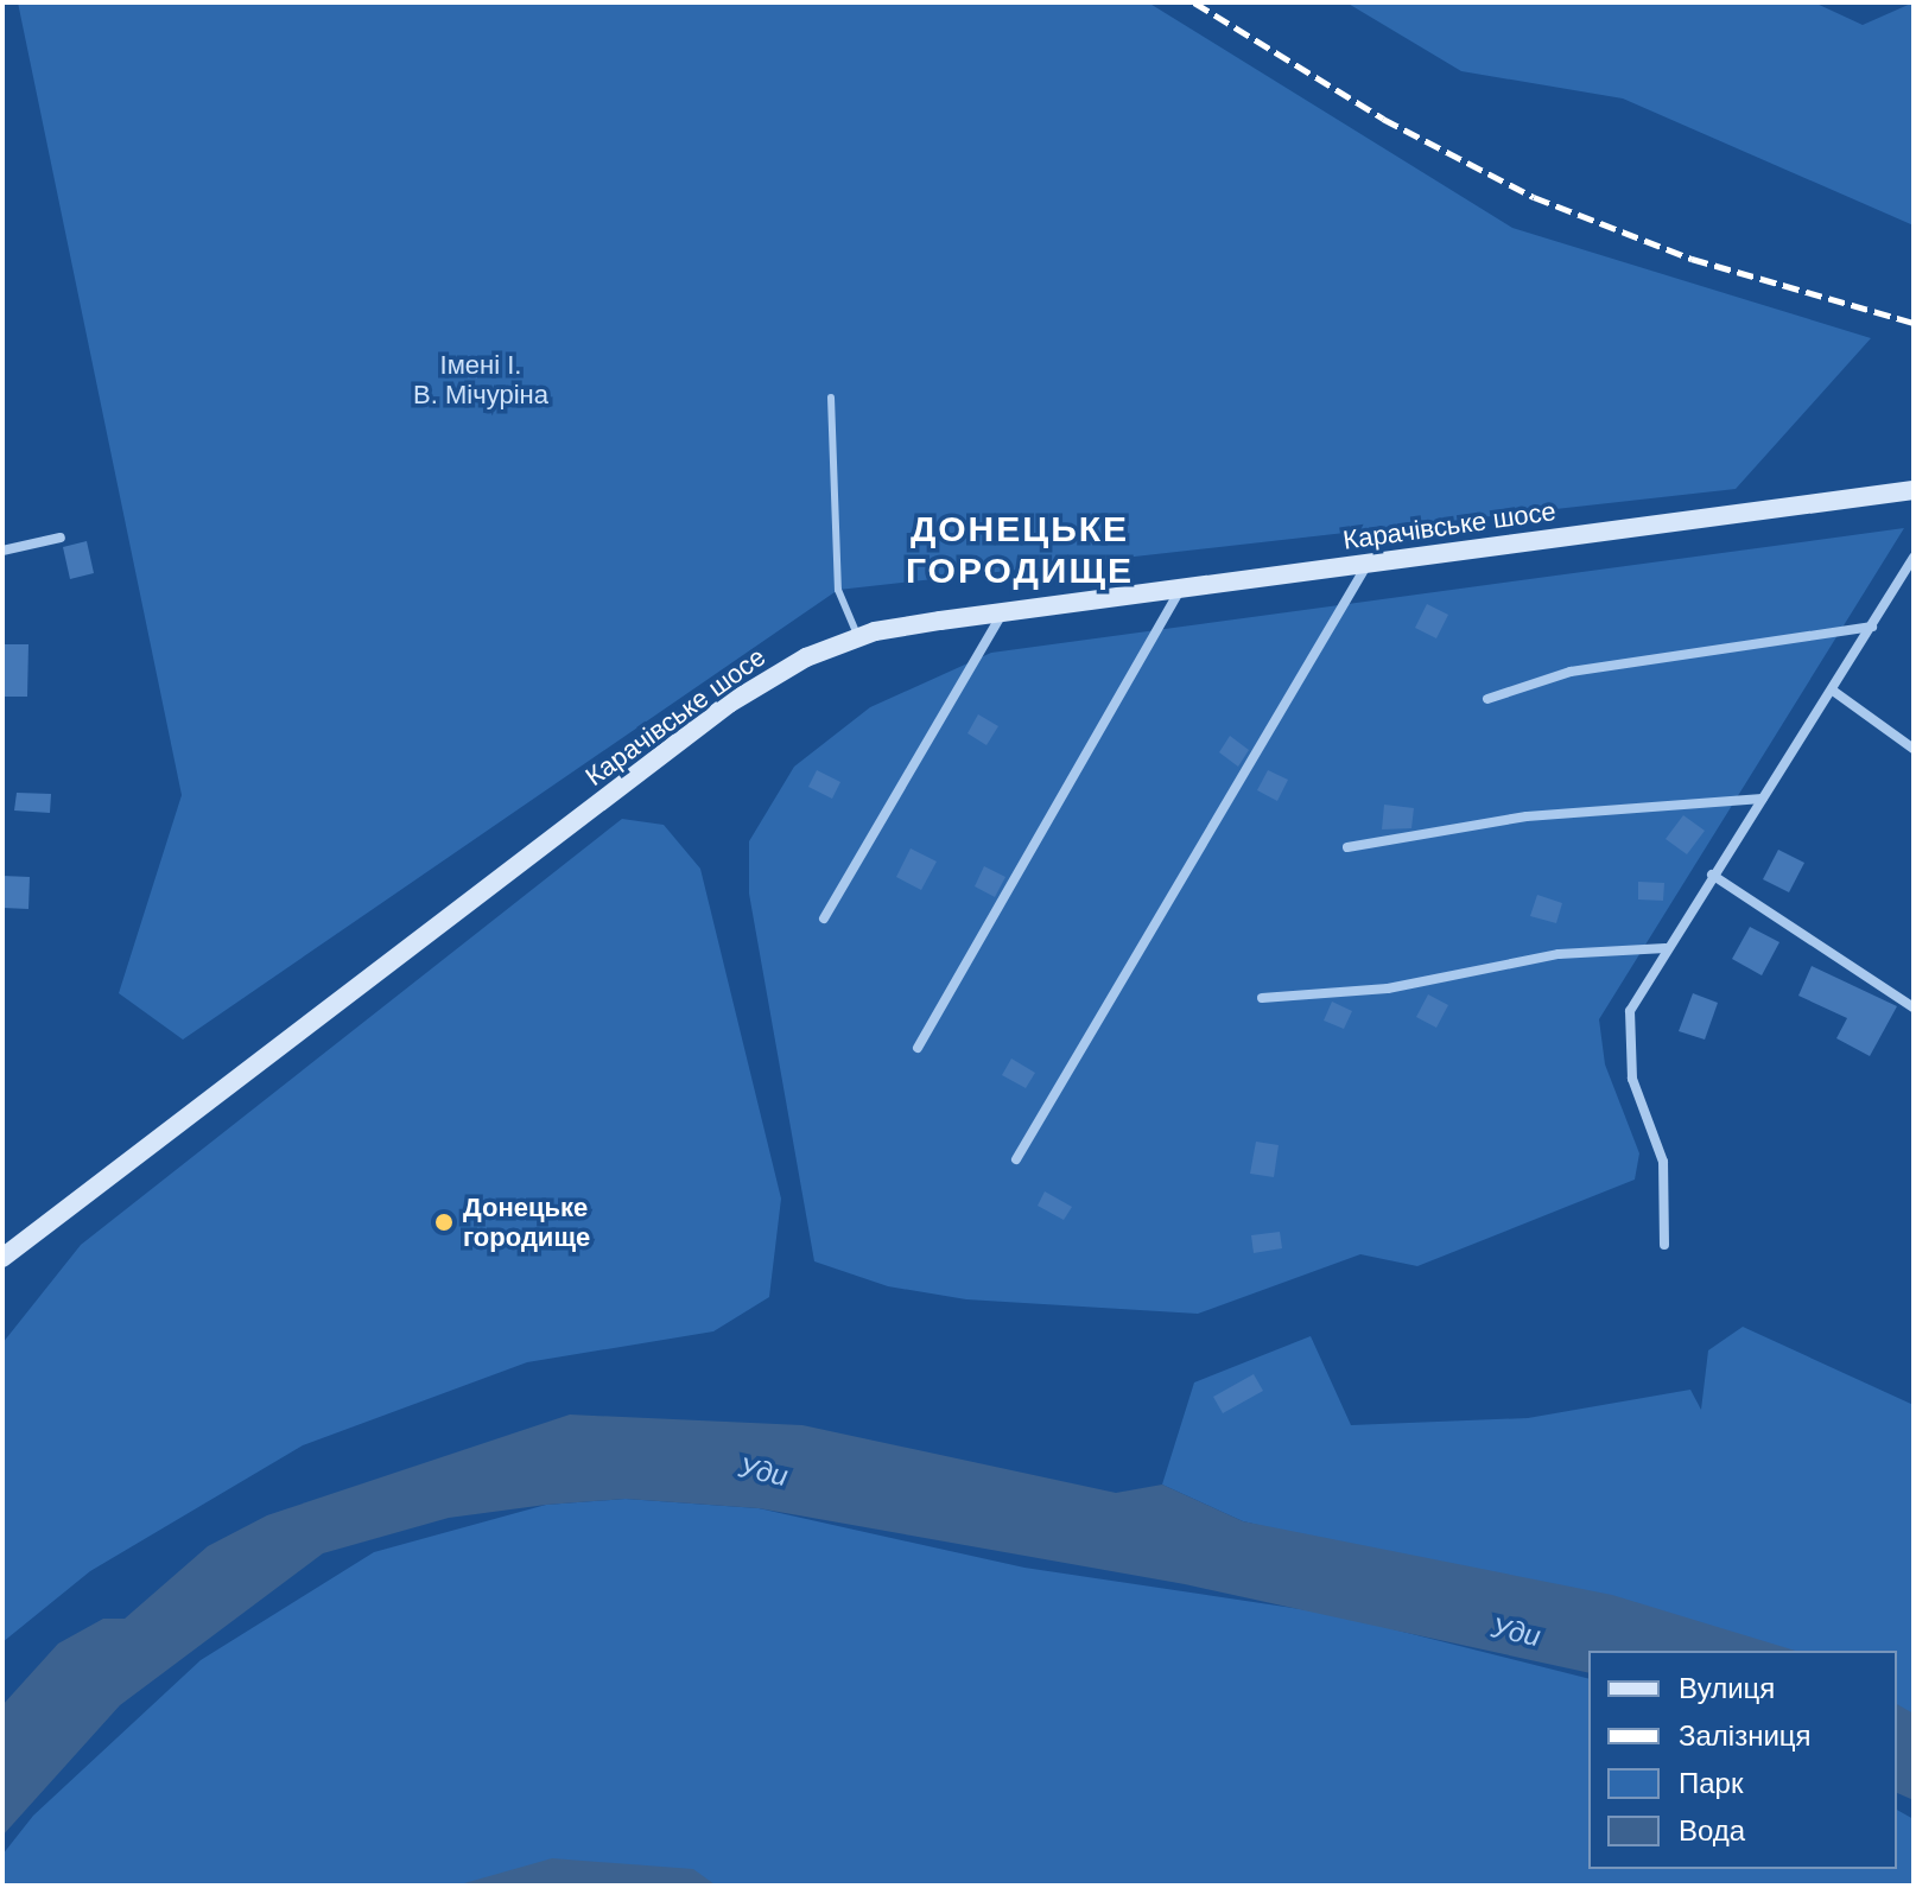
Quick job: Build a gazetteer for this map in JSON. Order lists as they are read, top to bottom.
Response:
{
  "streets": {
    "main road": ["Карачівське шосе"]
  },
  "districts": ["ДОНЕЦЬКЕ ГОРОДИЩЕ"],
  "water": ["Уди"],
  "parks": ["Імені І. В. Мічуріна"],
  "places": ["Донецьке городище"],
  "legend": [
    "Вулиця",
    "Залізниця",
    "Парк",
    "Вода"
  ]
}
